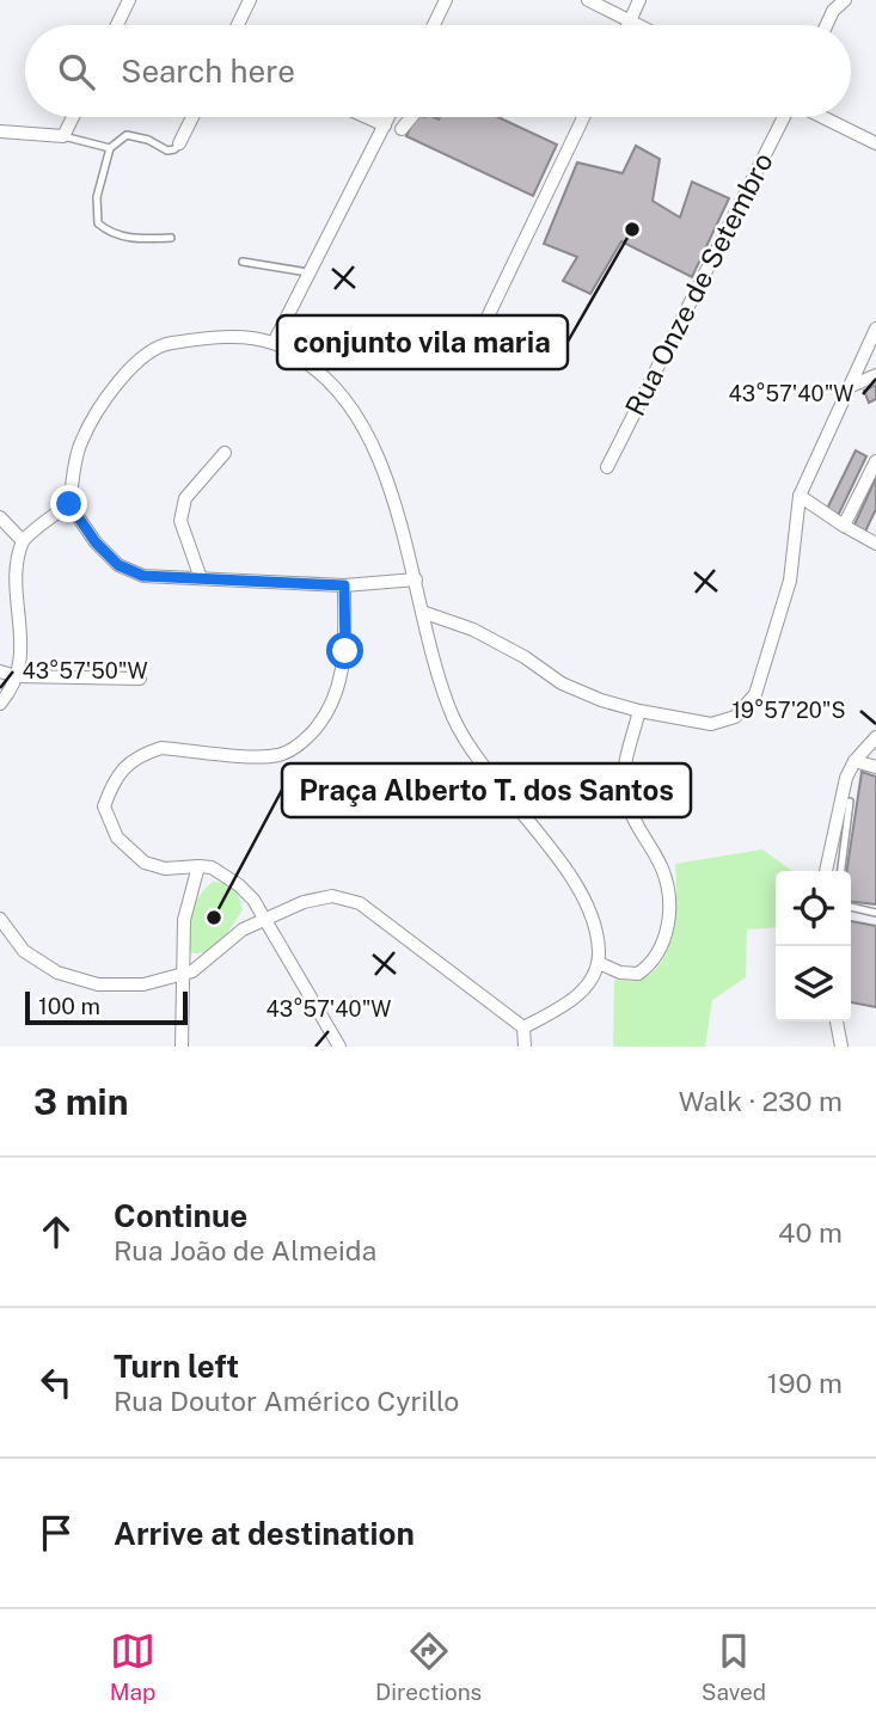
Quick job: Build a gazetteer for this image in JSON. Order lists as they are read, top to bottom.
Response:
{
  "streets": {
    "street": ["Rua Onze de Setembro"]
  },
  "places": ["conjunto vila maria", "Praça Alberto T. dos Santos"],
  "scale_bar": "100 m",
  "page": {
    "search": "Search here",
    "scale": "100 m",
    "heading": ["3 min", "Walk · 230 m"],
    "list": [
      ["Continue", "Rua João de Almeida", "40 m"],
      ["Turn left", "Rua Doutor Américo Cyrillo", "190 m"],
      "Arrive at destination"
    ],
    "nav": ["Map", "Directions", "Saved"]
  },
  "coordinates": ["43°57'40\"W", "43°57'50\"W", "19°57'20\"S"]
}
